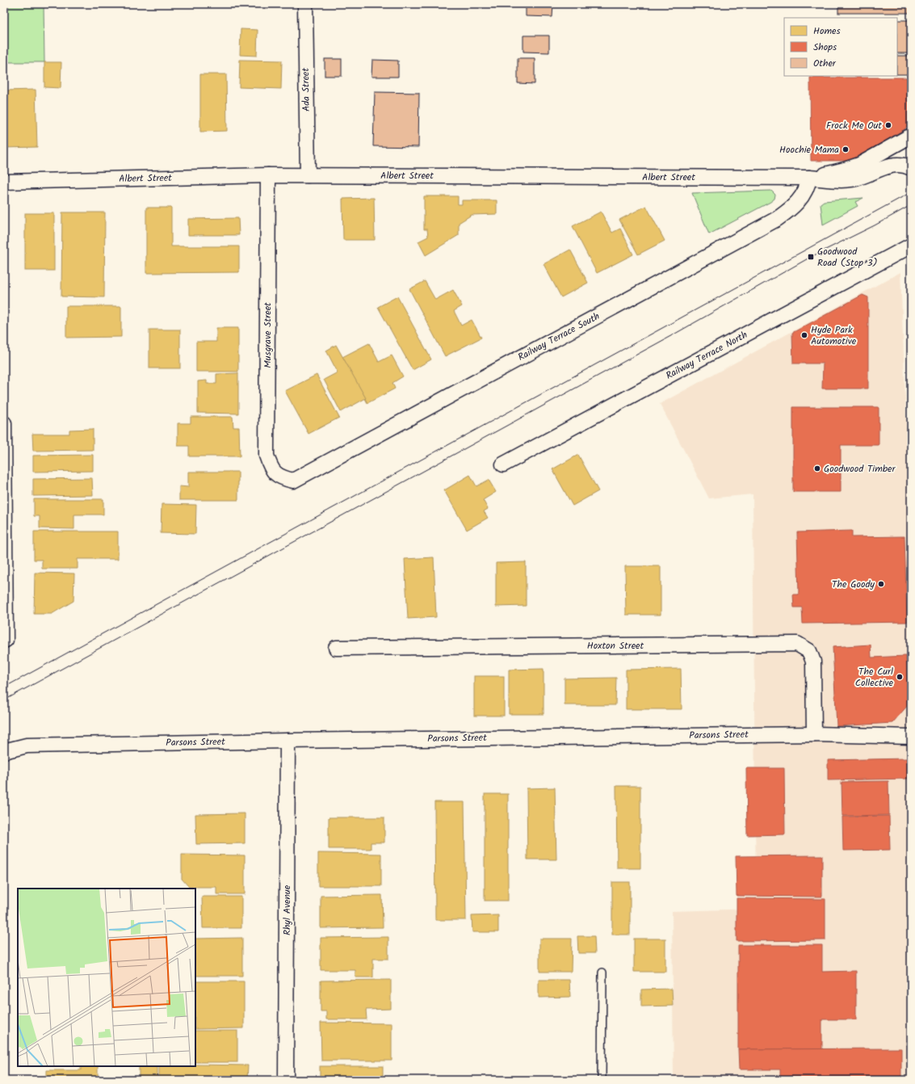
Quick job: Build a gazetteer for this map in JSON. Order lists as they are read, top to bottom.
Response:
{
  "streets": {
    "street": [
      "Ada Street",
      "Albert Street",
      "Musgrave Street",
      "Railway Terrace South",
      "Railway Terrace North",
      "Hoxton Street",
      "Parsons Street",
      "Rhyl Avenue"
    ]
  },
  "crossings": [
    ["Ada Street", "Albert Street"],
    ["Albert Street", "Musgrave Street"],
    ["Albert Street", "Railway Terrace South"],
    ["Musgrave Street", "Railway Terrace South"],
    ["Hoxton Street", "Parsons Street"],
    ["Parsons Street", "Rhyl Avenue"]
  ],
  "places": {
    "other": [
      "Frock Me Out",
      "Hoochie Mama",
      "Hyde Park Automotive",
      "Goodwood Timber",
      "The Goody",
      "The Curl Collective"
    ],
    "transit": ["Goodwood Road (Stop 3)"]
  },
  "legend": ["Homes", "Shops", "Other"]
}
